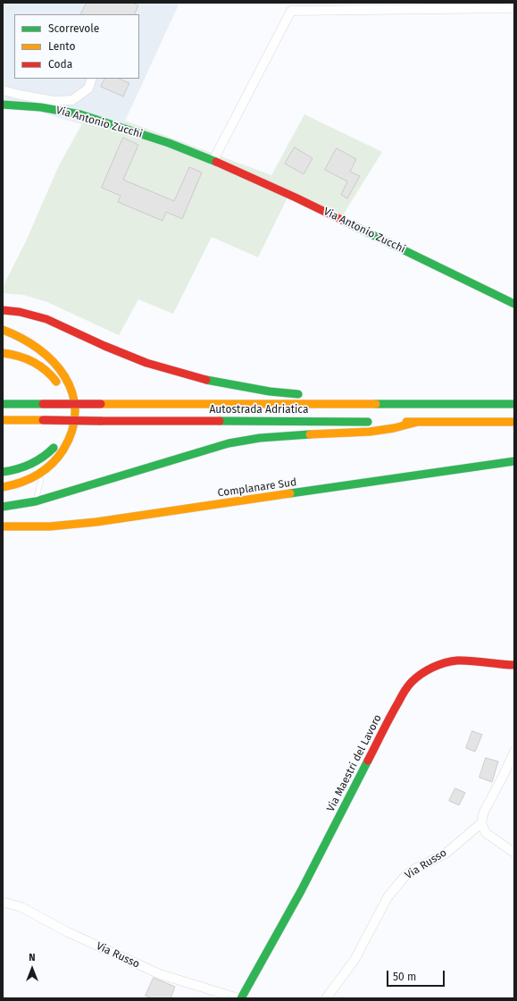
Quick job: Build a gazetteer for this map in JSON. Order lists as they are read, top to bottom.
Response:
{
  "streets": {
    "main road": [
      "Via Antonio Zucchi",
      "Autostrada Adriatica",
      "Complanare Sud",
      "Via Maestri del Lavoro"
    ],
    "street": ["Via Russo"]
  },
  "legend": ["Scorrevole", "Lento", "Coda"],
  "scale_bar": "50 m",
  "north": "top"
}
